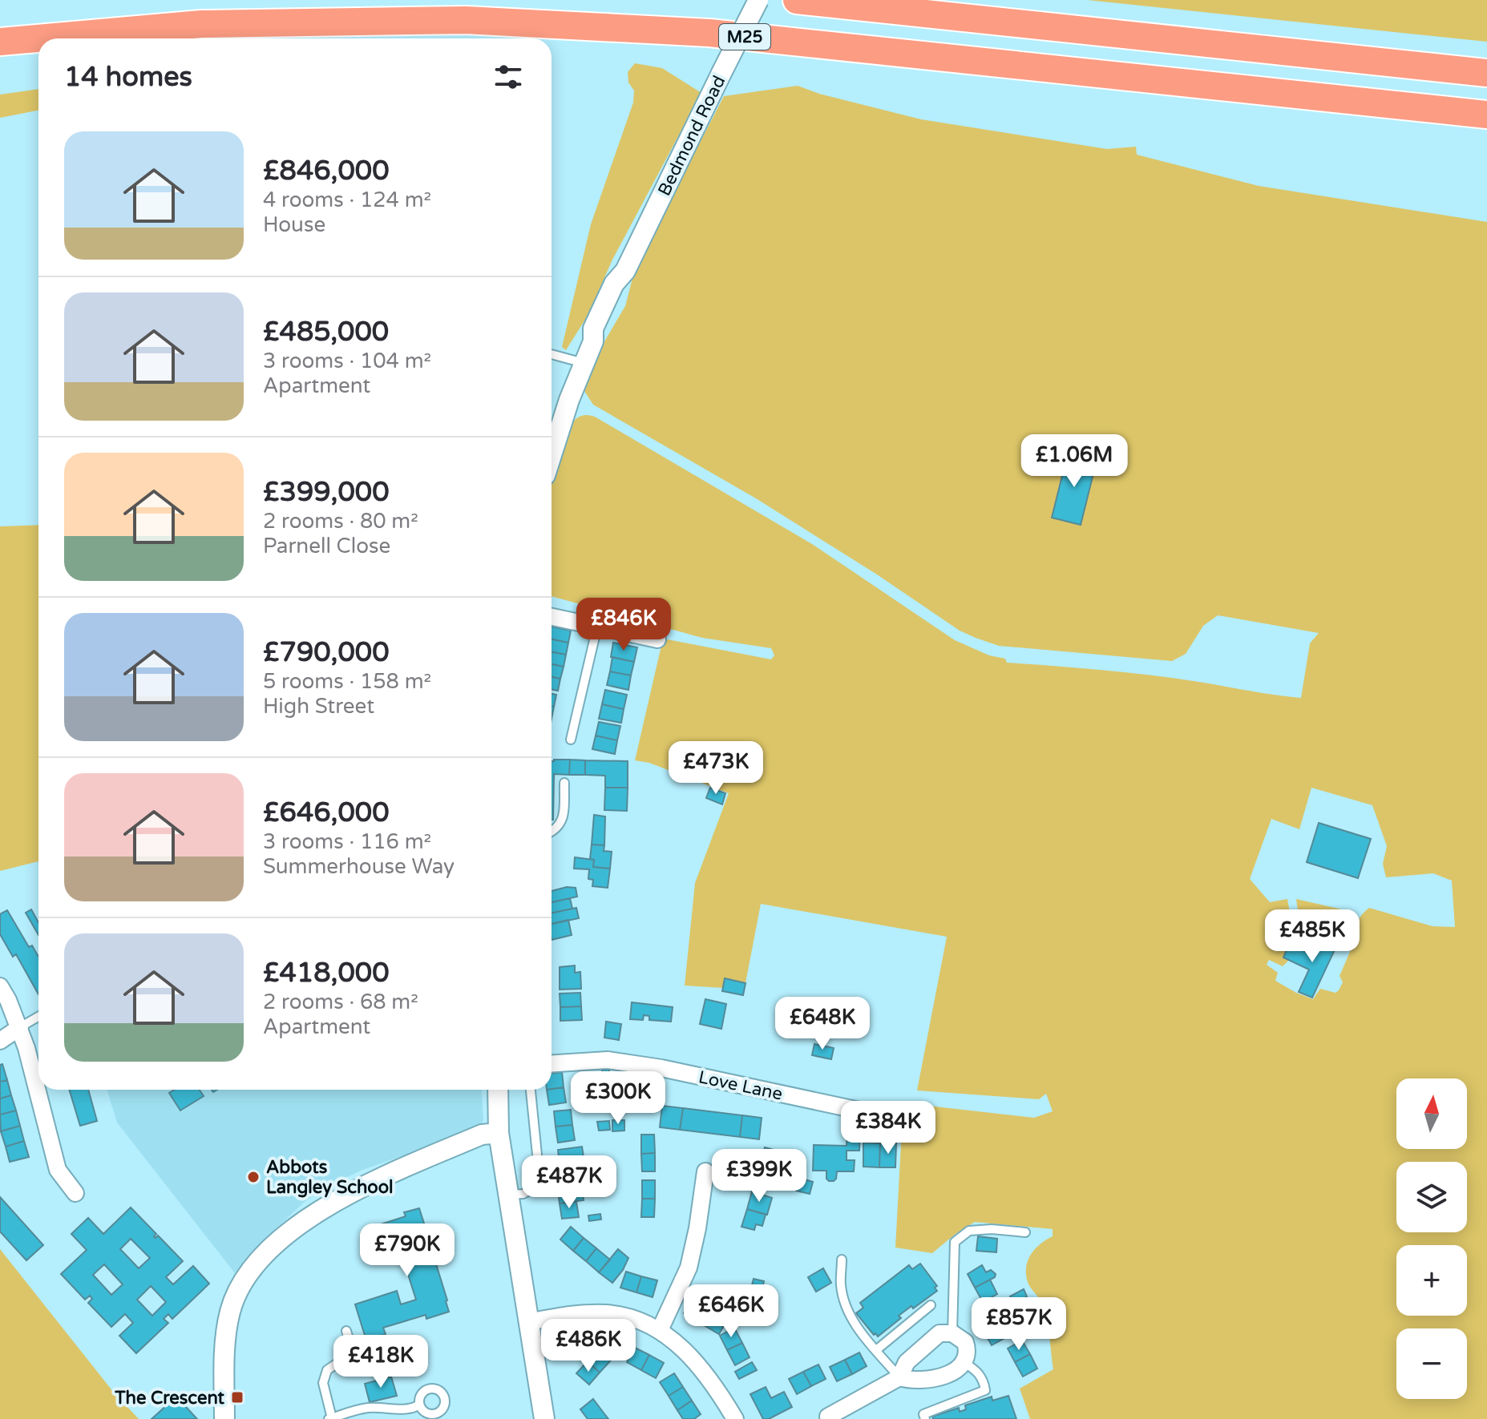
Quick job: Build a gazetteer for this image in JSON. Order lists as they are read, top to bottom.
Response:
{
  "streets": {
    "highway": ["M25"],
    "street": ["Bedmond Road", "Love Lane"]
  },
  "places": {
    "other": ["Abbots Langley School"],
    "transit": ["The Crescent"]
  },
  "north": "top",
  "page": {
    "heading": "14 homes",
    "list": [
      {
        "name": "£846,000",
        "note": "4 rooms · 124 m² · House"
      },
      {
        "name": "£485,000",
        "note": "3 rooms · 104 m² · Apartment"
      },
      {
        "name": "£399,000",
        "note": "2 rooms · 80 m² · Parnell Close"
      },
      {
        "name": "£790,000",
        "note": "5 rooms · 158 m² · High Street"
      },
      {
        "name": "£646,000",
        "note": "3 rooms · 116 m² · Summerhouse Way"
      },
      {
        "name": "£418,000",
        "note": "2 rooms · 68 m² · Apartment"
      }
    ],
    "price": [
      "£1.06M",
      "£846K",
      "£473K",
      "£485K",
      "£648K",
      "£300K",
      "£384K",
      "£399K",
      "£487K",
      "£790K",
      "£646K",
      "£857K",
      "£486K",
      "£418K"
    ],
    "map_buttons": ["+", "−"]
  }
}
